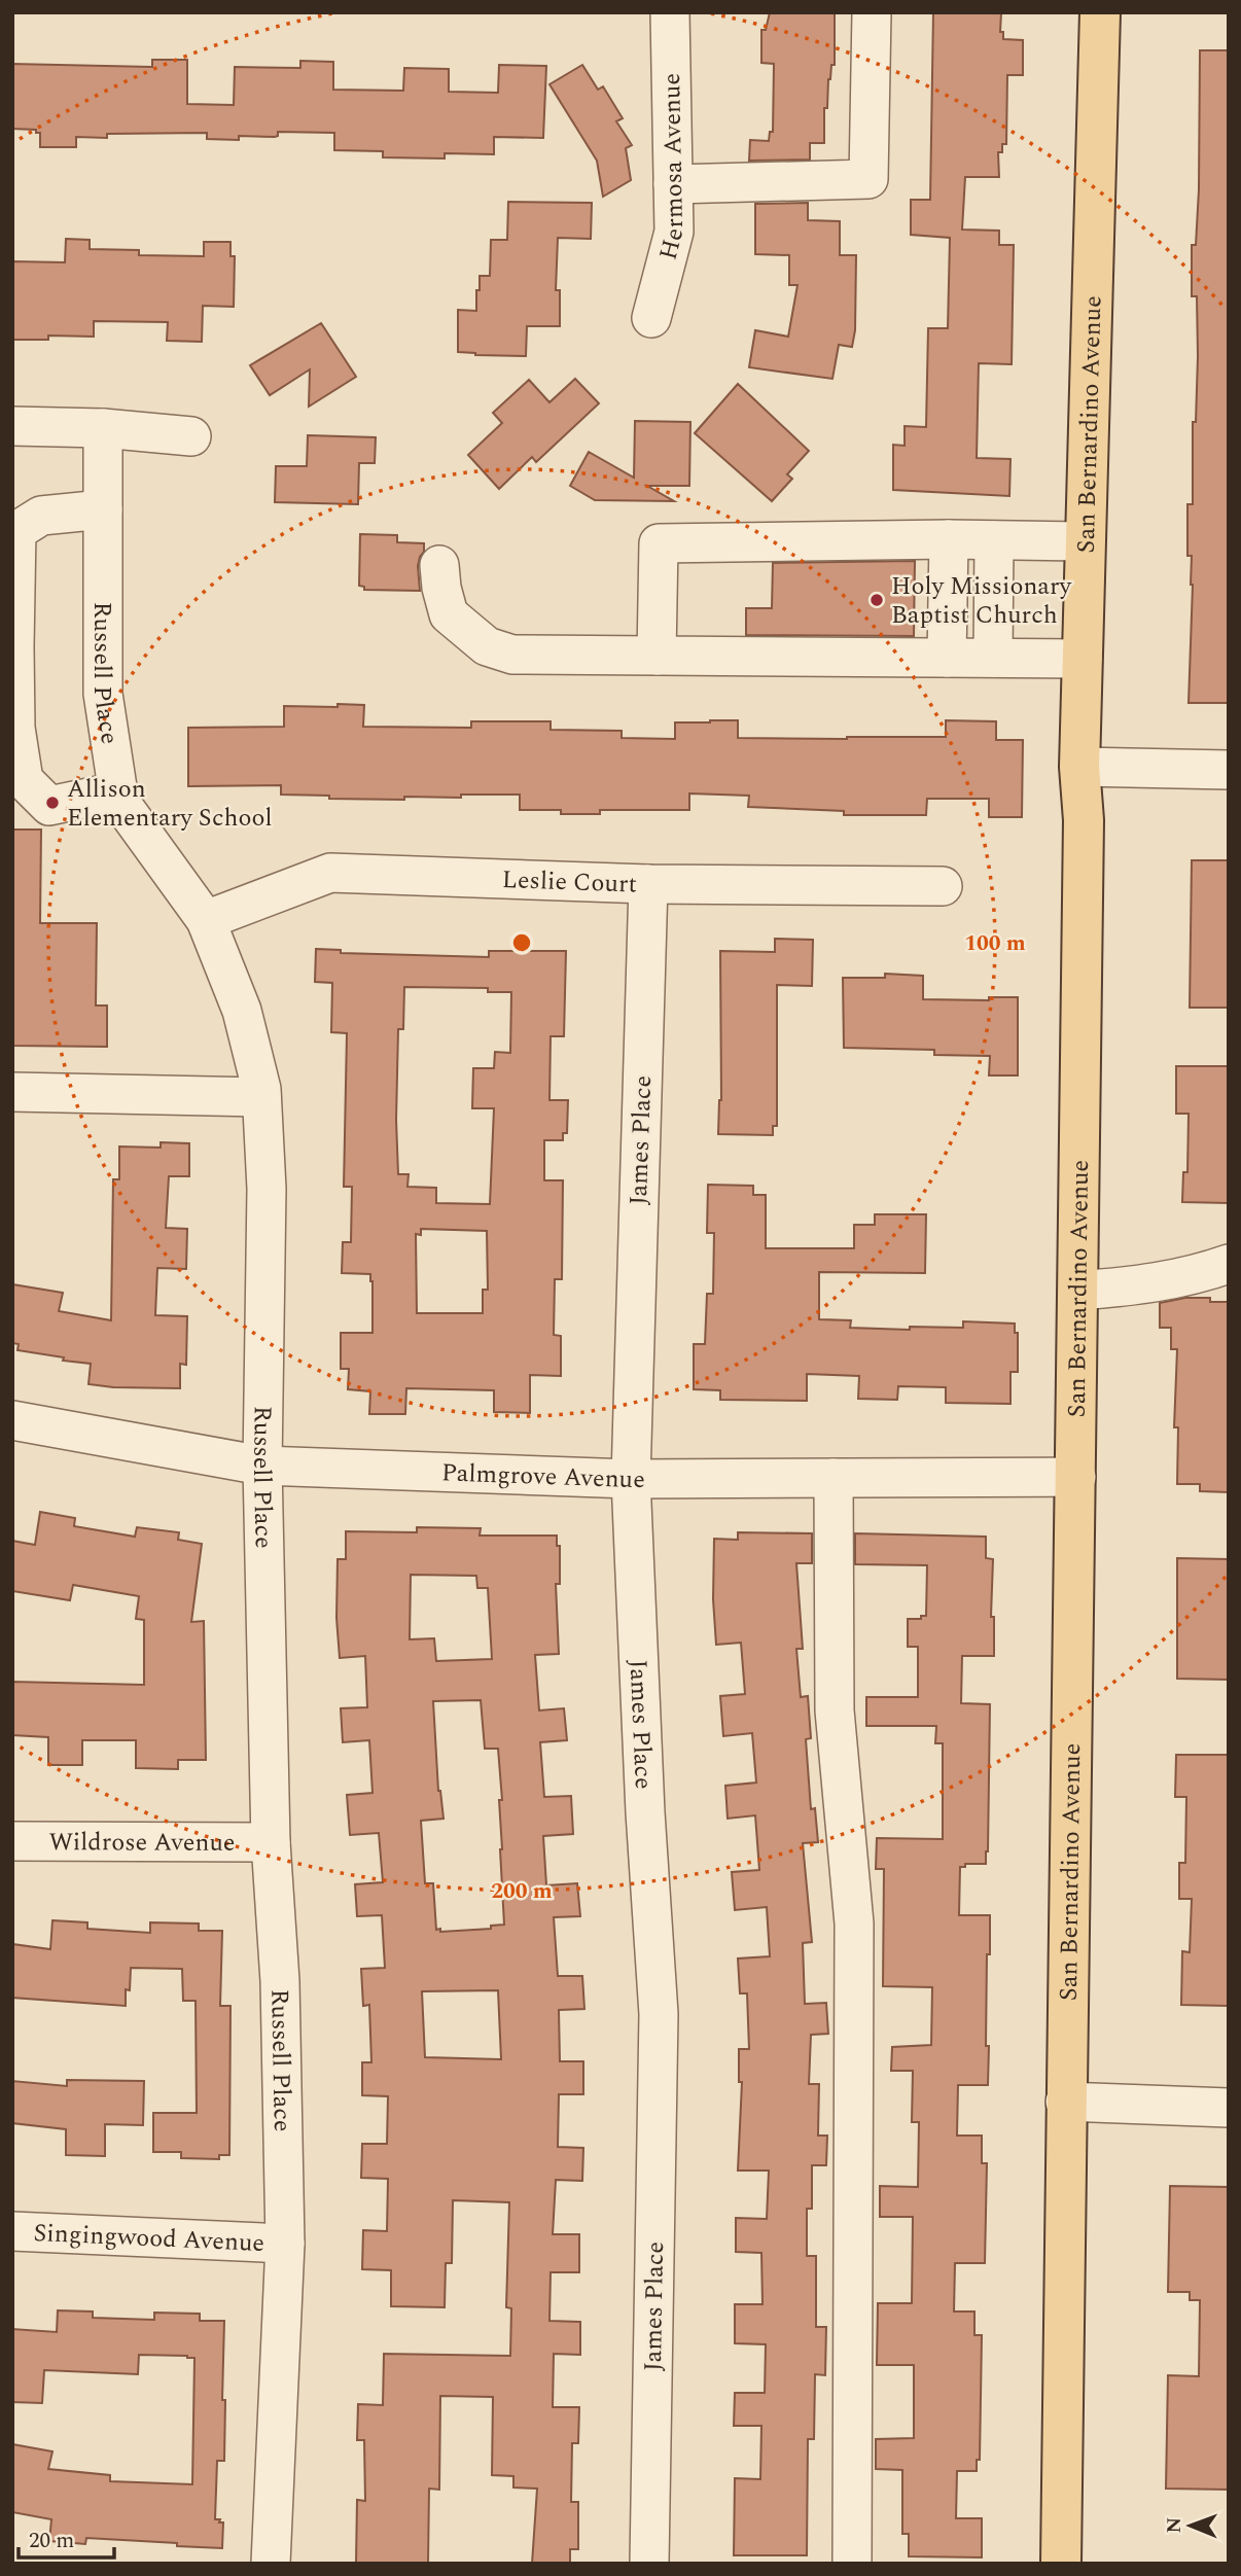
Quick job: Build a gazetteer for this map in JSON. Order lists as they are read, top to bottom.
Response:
{
  "streets": {
    "main road": ["San Bernardino Avenue"],
    "street": [
      "Hermosa Avenue",
      "Russell Place",
      "Leslie Court",
      "James Place",
      "Palmgrove Avenue",
      "Wildrose Avenue",
      "Singingwood Avenue"
    ]
  },
  "crossings": [
    ["San Bernardino Avenue", "Palmgrove Avenue"],
    ["Russell Place", "Leslie Court"],
    ["Russell Place", "Palmgrove Avenue"],
    ["Russell Place", "Wildrose Avenue"],
    ["Russell Place", "Singingwood Avenue"],
    ["Leslie Court", "James Place"],
    ["James Place", "Palmgrove Avenue"]
  ],
  "places": ["Holy Missionary Baptist Church", "Allison Elementary School"],
  "scale_bar": "20 m",
  "north": "left",
  "rings": ["100 m", "200 m"]
}
